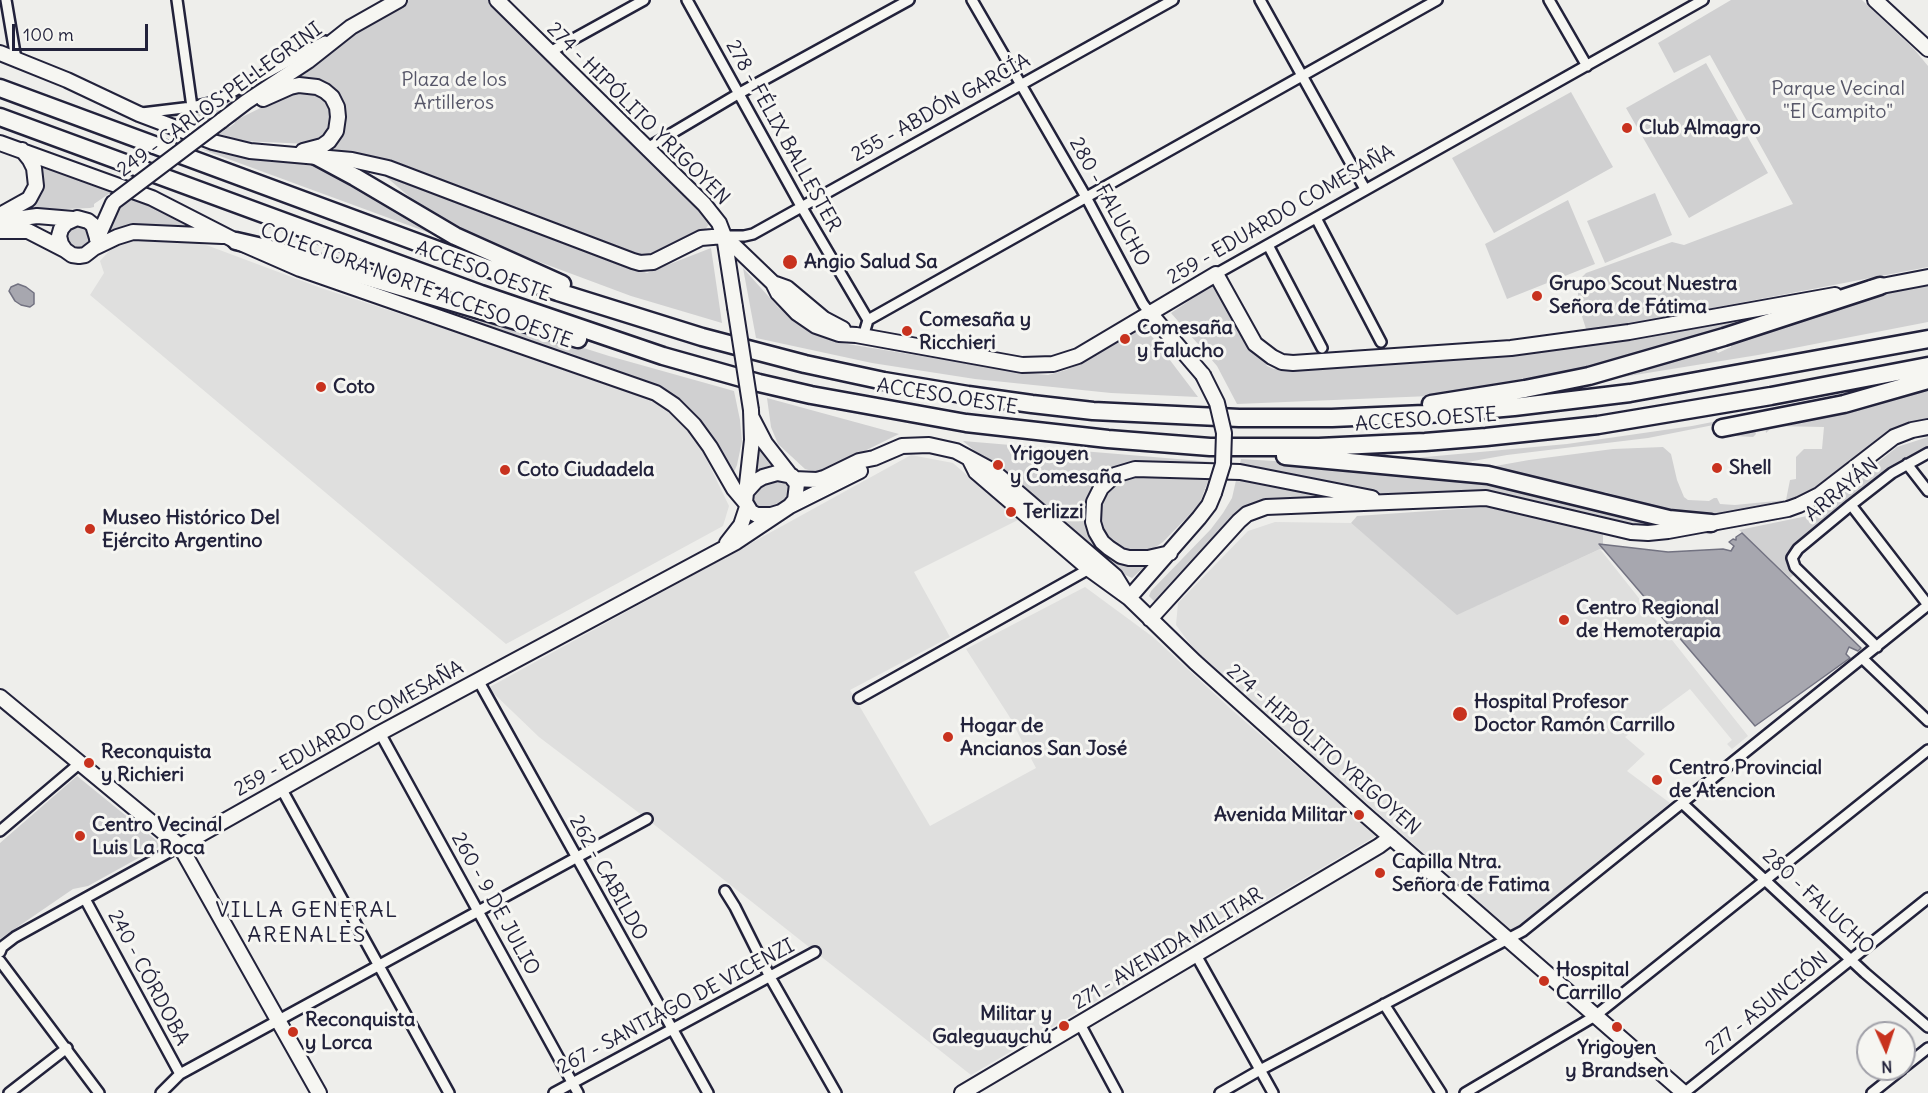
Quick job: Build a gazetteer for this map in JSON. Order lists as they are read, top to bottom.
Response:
{
  "streets": {
    "highway": ["ACCESO OESTE"],
    "street": [
      "249 - CARLOS PELLEGRINI",
      "255 - ABDÓN GARCÍA",
      "274 - HIPÓLITO YRIGOYEN",
      "278 - FÉLIX BALLESTER",
      "280 - FALUCHO",
      "259 - EDUARDO COMESAÑA",
      "COLECTORA NORTE ACCESO OESTE",
      "ARRAYÁN",
      "262 - CABILDO",
      "260 - 9 DE JULIO",
      "271 - AVENIDA MILITAR",
      "240 - CÓRDOBA",
      "277 - ASUNCIÓN",
      "267 - SANTIAGO DE VICENZI"
    ]
  },
  "crossings": [
    ["255 - ABDÓN GARCÍA", "274 - HIPÓLITO YRIGOYEN"],
    ["255 - ABDÓN GARCÍA", "278 - FÉLIX BALLESTER"],
    ["255 - ABDÓN GARCÍA", "280 - FALUCHO"],
    ["274 - HIPÓLITO YRIGOYEN", "280 - FALUCHO"],
    ["274 - HIPÓLITO YRIGOYEN", "259 - EDUARDO COMESAÑA"],
    ["274 - HIPÓLITO YRIGOYEN", "271 - AVENIDA MILITAR"],
    ["274 - HIPÓLITO YRIGOYEN", "277 - ASUNCIÓN"],
    ["280 - FALUCHO", "259 - EDUARDO COMESAÑA"],
    ["280 - FALUCHO", "277 - ASUNCIÓN"],
    ["259 - EDUARDO COMESAÑA", "COLECTORA NORTE ACCESO OESTE"],
    ["259 - EDUARDO COMESAÑA", "262 - CABILDO"],
    ["259 - EDUARDO COMESAÑA", "260 - 9 DE JULIO"],
    ["259 - EDUARDO COMESAÑA", "240 - CÓRDOBA"],
    ["262 - CABILDO", "267 - SANTIAGO DE VICENZI"],
    ["260 - 9 DE JULIO", "267 - SANTIAGO DE VICENZI"]
  ],
  "districts": ["VILLA GENERAL ARENALES"],
  "parks": ["Plaza de los Artilleros", "Parque Vecinal \"El Campito\""],
  "places": [
    "Club Almagro",
    "Angio Salud Sa",
    "Grupo Scout Nuestra Señora de Fátima",
    "Comesaña y Ricchieri",
    "Comesaña y Falucho",
    "Coto",
    "Yrigoyen y Comesaña",
    "Shell",
    "Coto Ciudadela",
    "Terlizzi",
    "Museo Histórico Del Ejército Argentino",
    "Centro Regional de Hemoterapia",
    "Hospital Profesor Doctor Ramón Carrillo",
    "Hogar de Ancianos San José",
    "Reconquista y Richieri",
    "Centro Provincial de Atencion",
    "Avenida Militar",
    "Centro Vecinal Luis La Roca",
    "Capilla Ntra. Señora de Fatima",
    "Hospital Carrillo",
    "Militar y Galeguaychú",
    "Yrigoyen y Brandsen",
    "Reconquista y Lorca"
  ],
  "scale_bar": "100 m",
  "north": "bottom"
}
